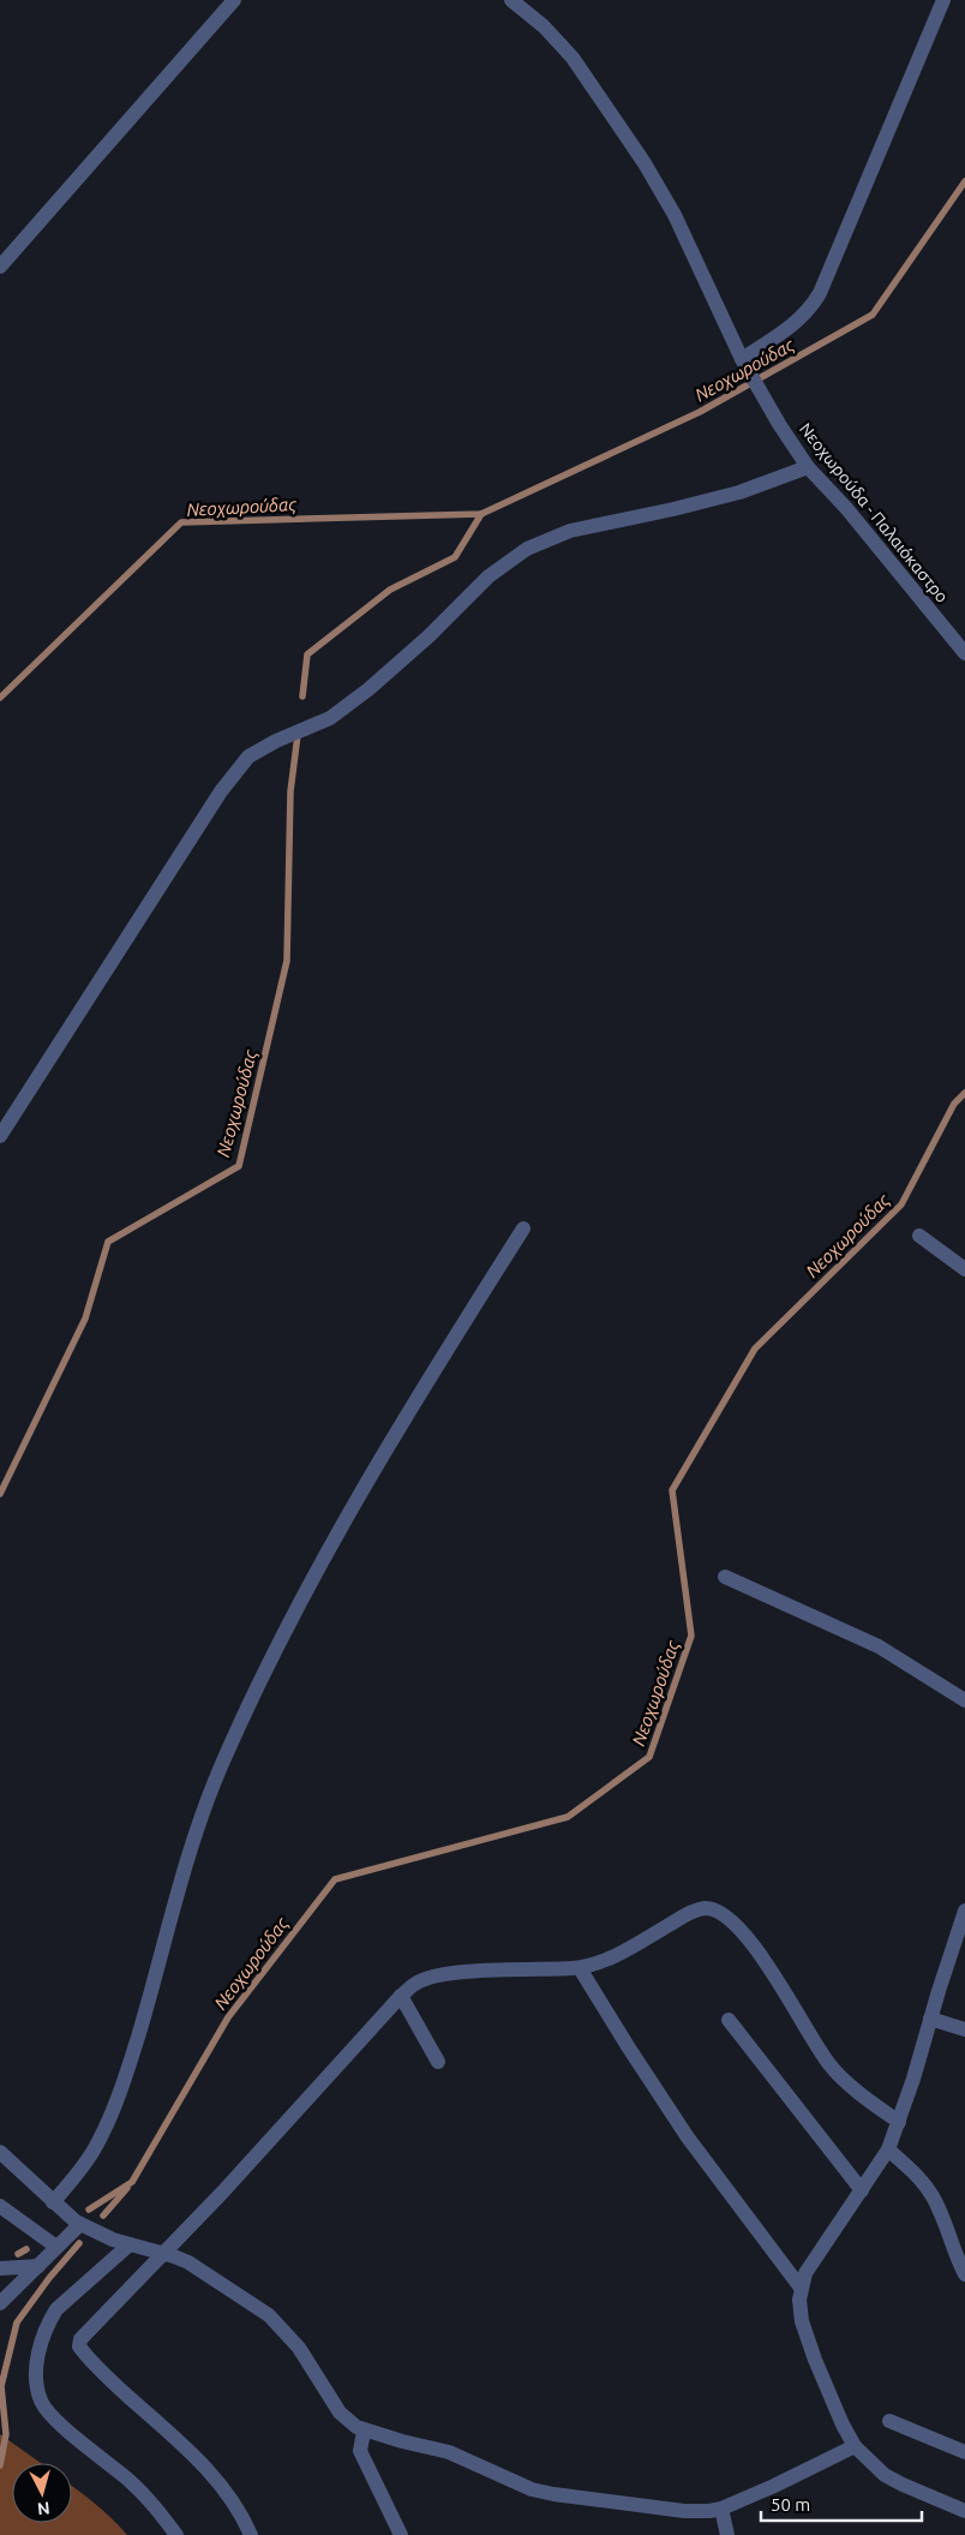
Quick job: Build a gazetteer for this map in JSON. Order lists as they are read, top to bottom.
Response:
{
  "streets": {
    "street": ["Νεοχωρούδα - Παλαιόκαστρο"]
  },
  "water": ["Νεοχωρούδας"],
  "scale_bar": "50 m",
  "north": "bottom"
}
